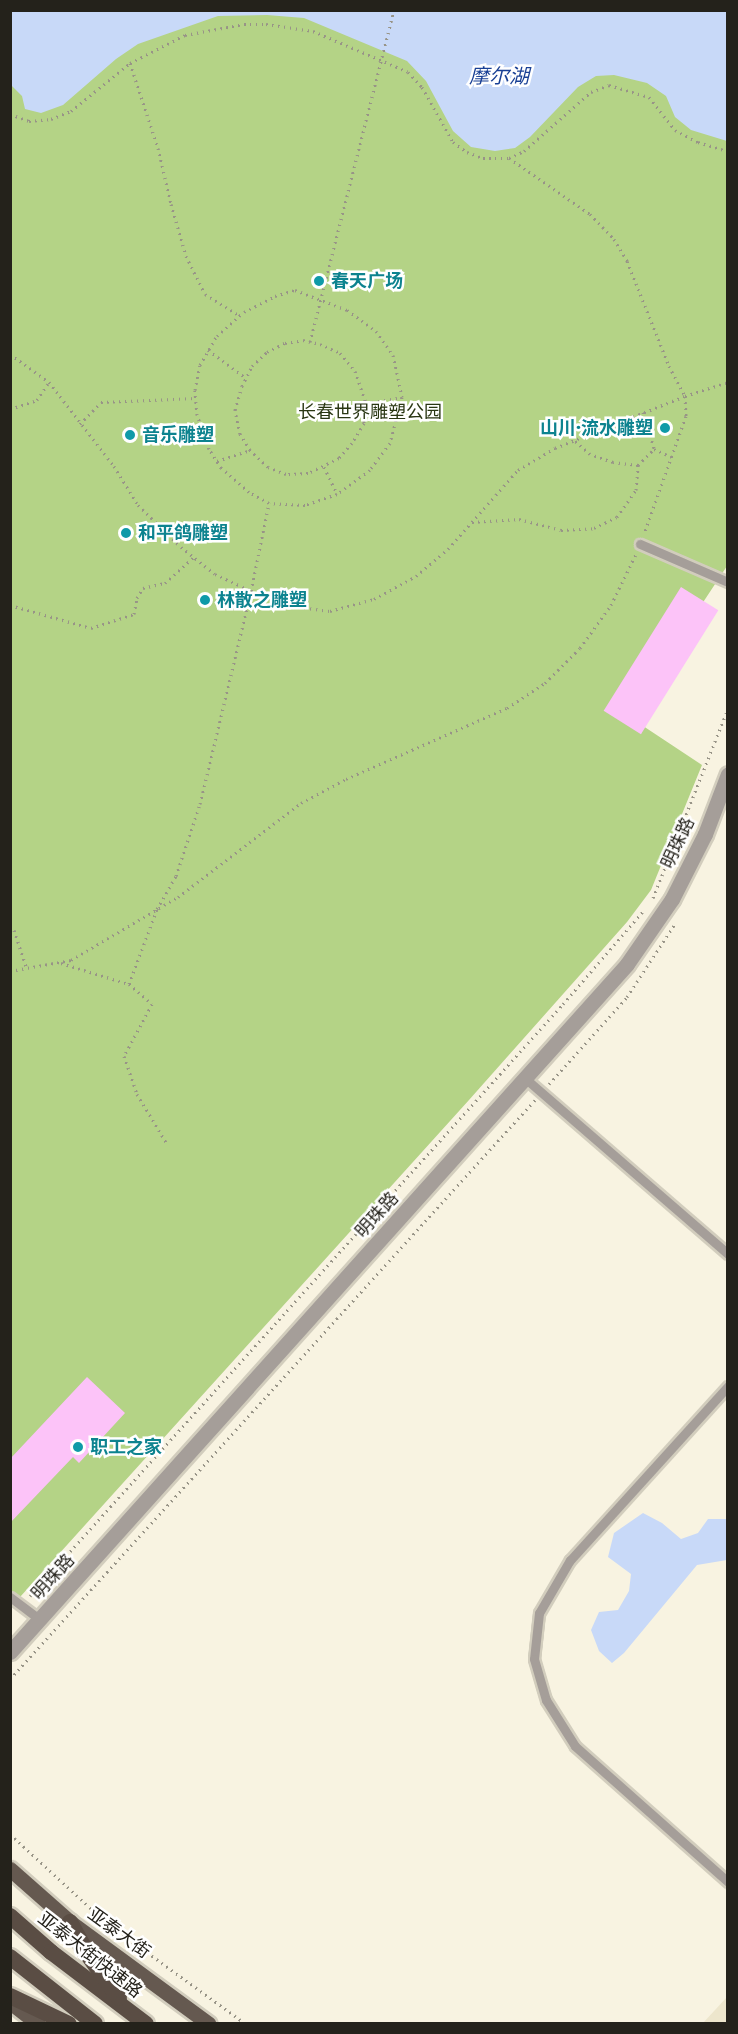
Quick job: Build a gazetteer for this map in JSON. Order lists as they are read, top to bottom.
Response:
{
  "streets": {
    "highway": ["亚泰大街快速路"],
    "main road": ["亚泰大街"],
    "street": ["明珠路"]
  },
  "water": ["摩尔湖"],
  "parks": ["长春世界雕塑公园"],
  "places": [
    "春天广场",
    "山川·流水雕塑",
    "音乐雕塑",
    "和平鸽雕塑",
    "林散之雕塑",
    "职工之家"
  ]
}
